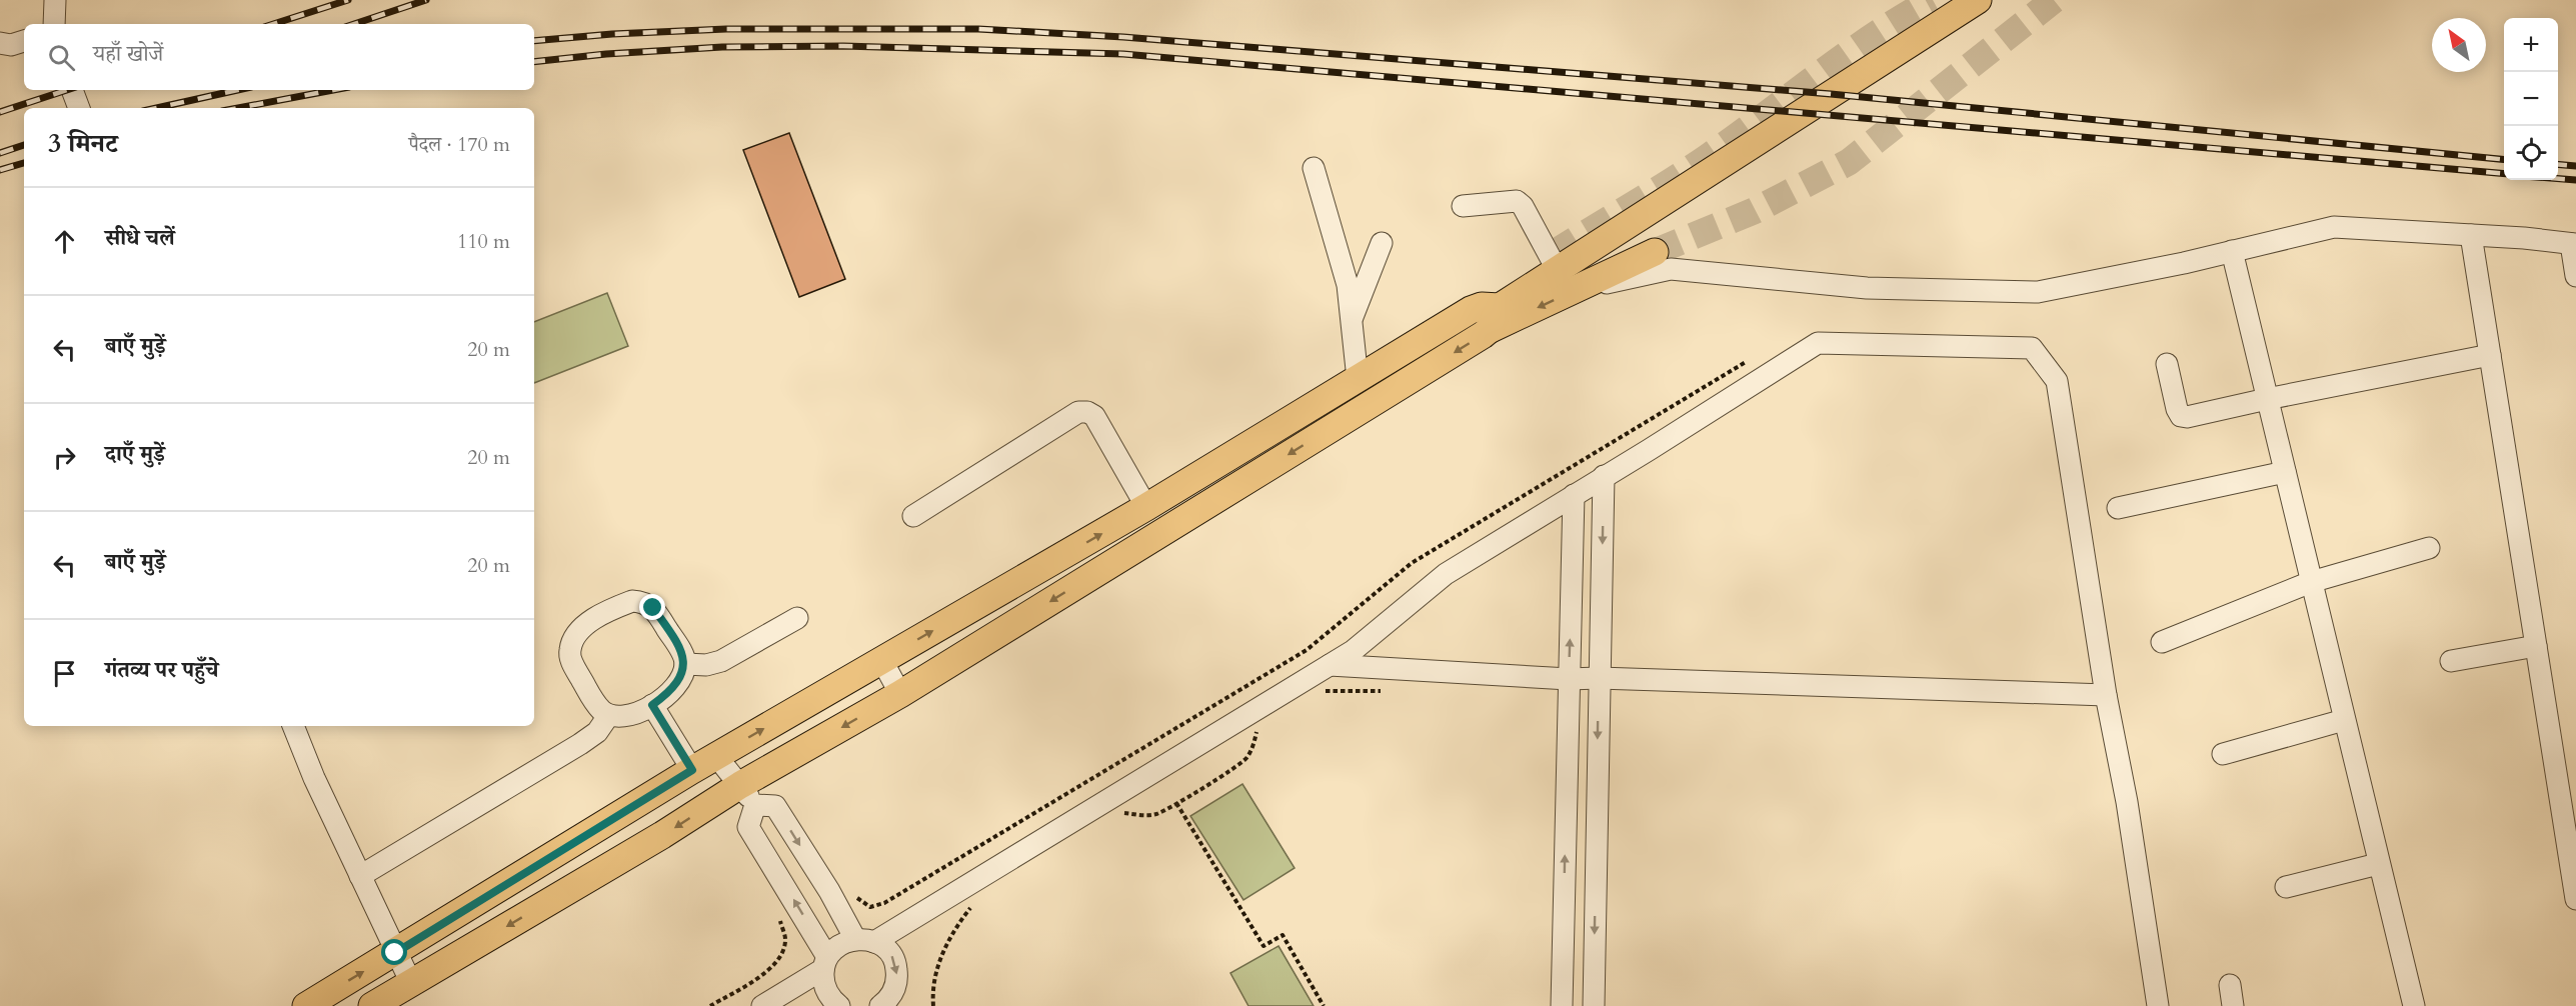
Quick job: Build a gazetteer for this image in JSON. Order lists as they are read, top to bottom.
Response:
{
  "north": "top left",
  "page": {
    "map_buttons": ["+", "−"],
    "search": "यहाँ खोजें",
    "heading": ["3 मिनट", "पैदल · 170 m"],
    "list": [
      ["सीधे चलें", "110 m"],
      ["बाएँ मुड़ें", "20 m"],
      ["दाएँ मुड़ें", "20 m"],
      ["बाएँ मुड़ें", "20 m"],
      "गंतव्य पर पहुँचे"
    ]
  }
}
